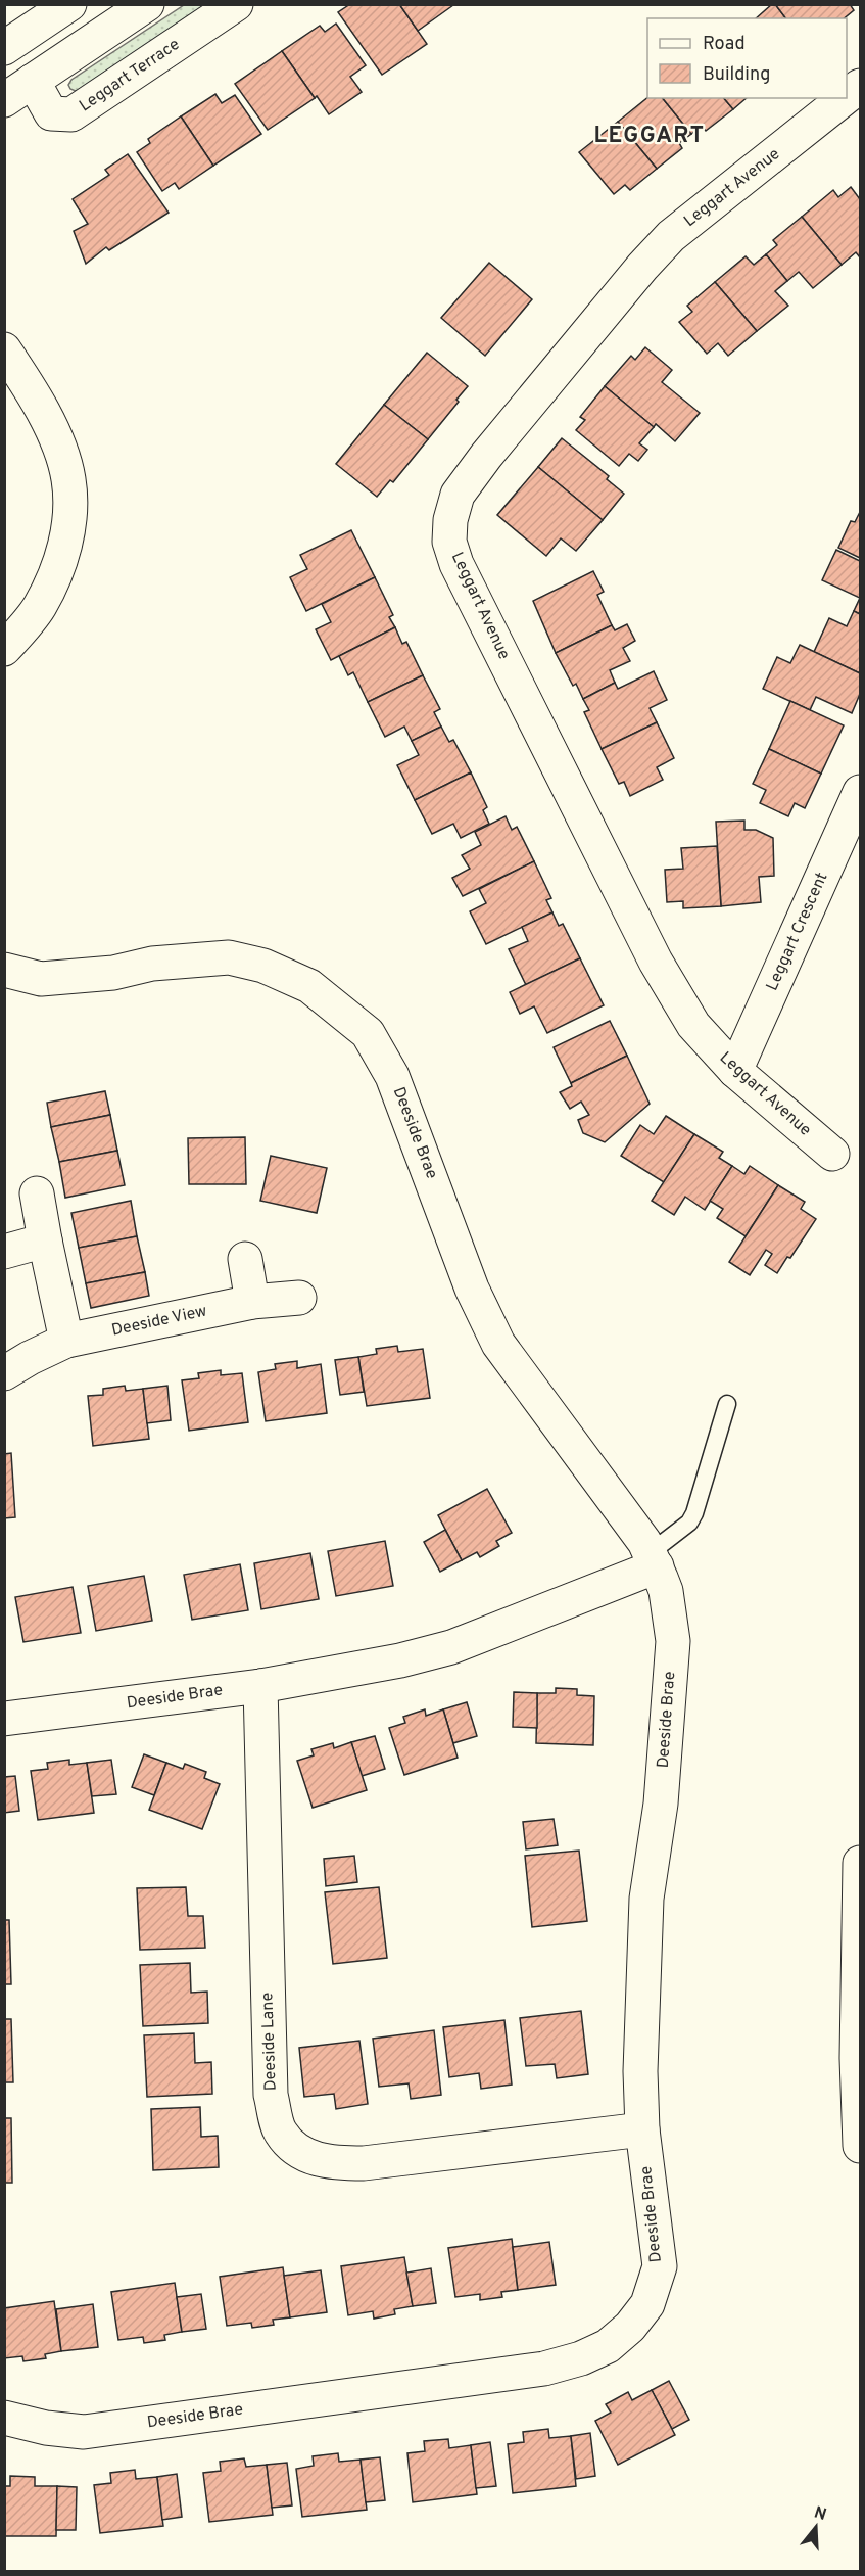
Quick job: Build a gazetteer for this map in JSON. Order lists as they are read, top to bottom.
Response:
{
  "streets": {
    "street": [
      "Leggart Terrace",
      "Leggart Avenue",
      "Leggart Crescent",
      "Deeside Brae",
      "Deeside View",
      "Deeside Lane"
    ]
  },
  "crossings": [
    ["Leggart Avenue", "Leggart Crescent"],
    ["Deeside Brae", "Deeside Lane"]
  ],
  "districts": ["LEGGART"],
  "legend": ["Road", "Building"],
  "north": "top"
}
